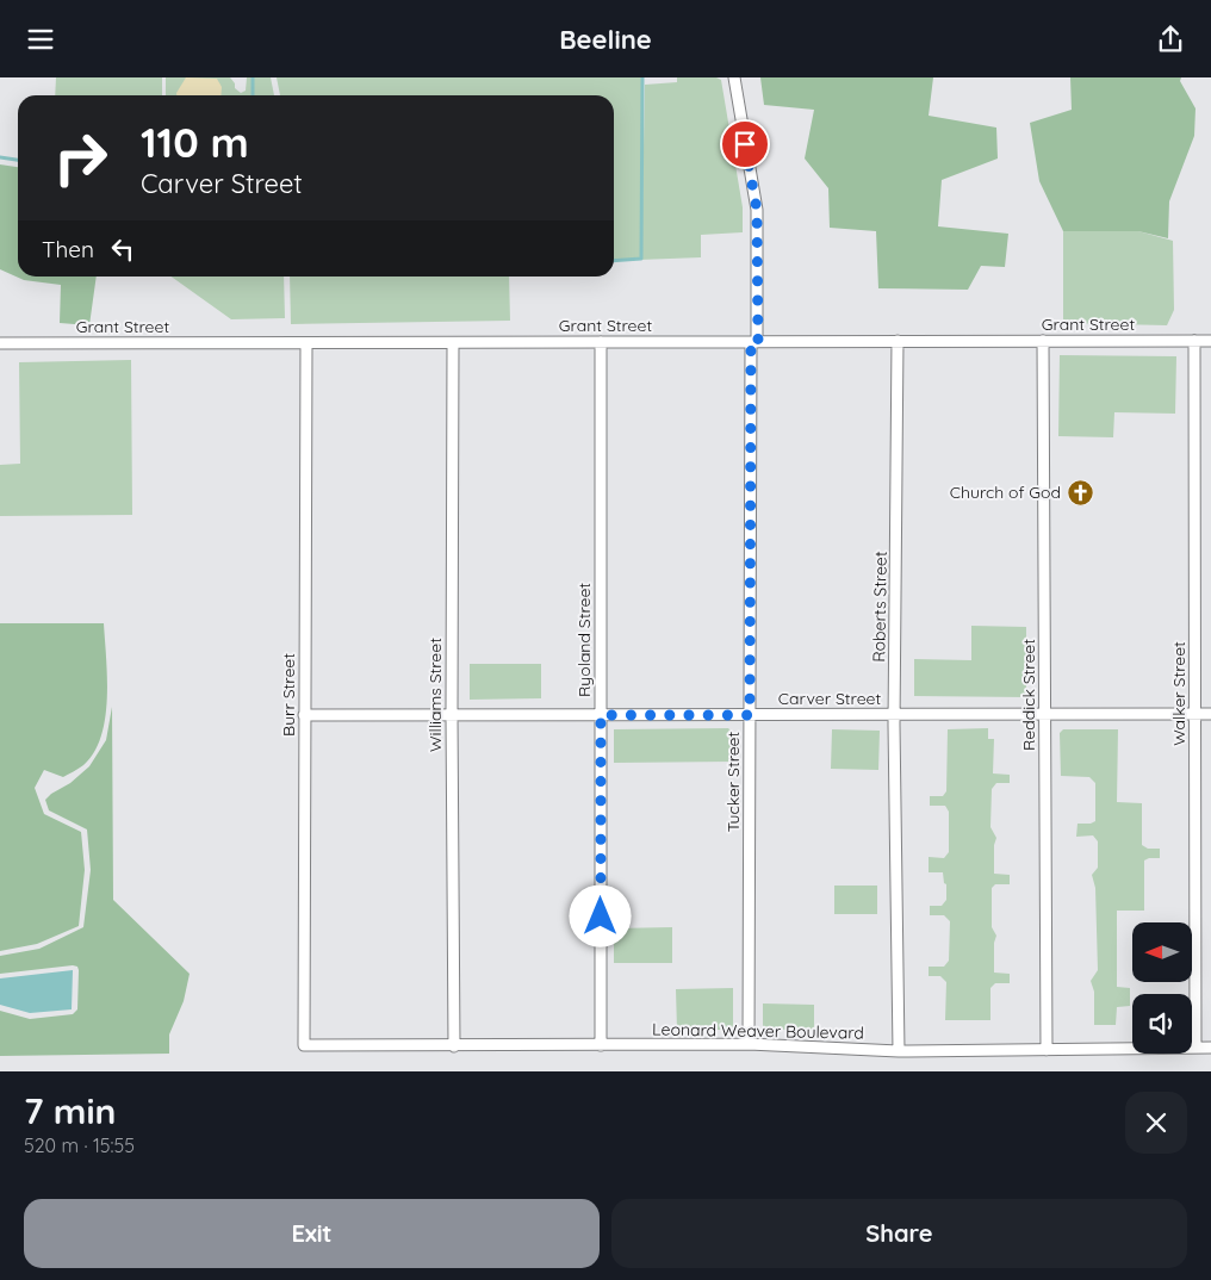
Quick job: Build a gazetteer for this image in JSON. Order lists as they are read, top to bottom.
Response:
{
  "streets": {
    "street": [
      "Grant Street",
      "Roberts Street",
      "Ryoland Street",
      "Walker Street",
      "Burr Street",
      "Williams Street",
      "Reddick Street",
      "Carver Street",
      "Tucker Street",
      "Leonard Weaver Boulevard"
    ]
  },
  "crossings": [
    ["Grant Street", "Roberts Street"],
    ["Grant Street", "Ryoland Street"],
    ["Grant Street", "Walker Street"],
    ["Grant Street", "Burr Street"],
    ["Grant Street", "Williams Street"],
    ["Grant Street", "Reddick Street"],
    ["Grant Street", "Tucker Street"],
    ["Roberts Street", "Carver Street"],
    ["Roberts Street", "Leonard Weaver Boulevard"],
    ["Ryoland Street", "Carver Street"],
    ["Ryoland Street", "Leonard Weaver Boulevard"],
    ["Walker Street", "Carver Street"],
    ["Walker Street", "Leonard Weaver Boulevard"],
    ["Burr Street", "Carver Street"],
    ["Burr Street", "Leonard Weaver Boulevard"],
    ["Williams Street", "Carver Street"],
    ["Williams Street", "Leonard Weaver Boulevard"],
    ["Reddick Street", "Carver Street"],
    ["Reddick Street", "Leonard Weaver Boulevard"],
    ["Carver Street", "Tucker Street"],
    ["Tucker Street", "Leonard Weaver Boulevard"]
  ],
  "places": {
    "church": ["Church of God"]
  },
  "north": "left",
  "page": {
    "header": "Beeline",
    "turn": ["110 m", "Carver Street"],
    "then": "Then",
    "heading": ["7 min", "520 m · 15:55"],
    "buttons": ["Exit", "Share"]
  }
}
